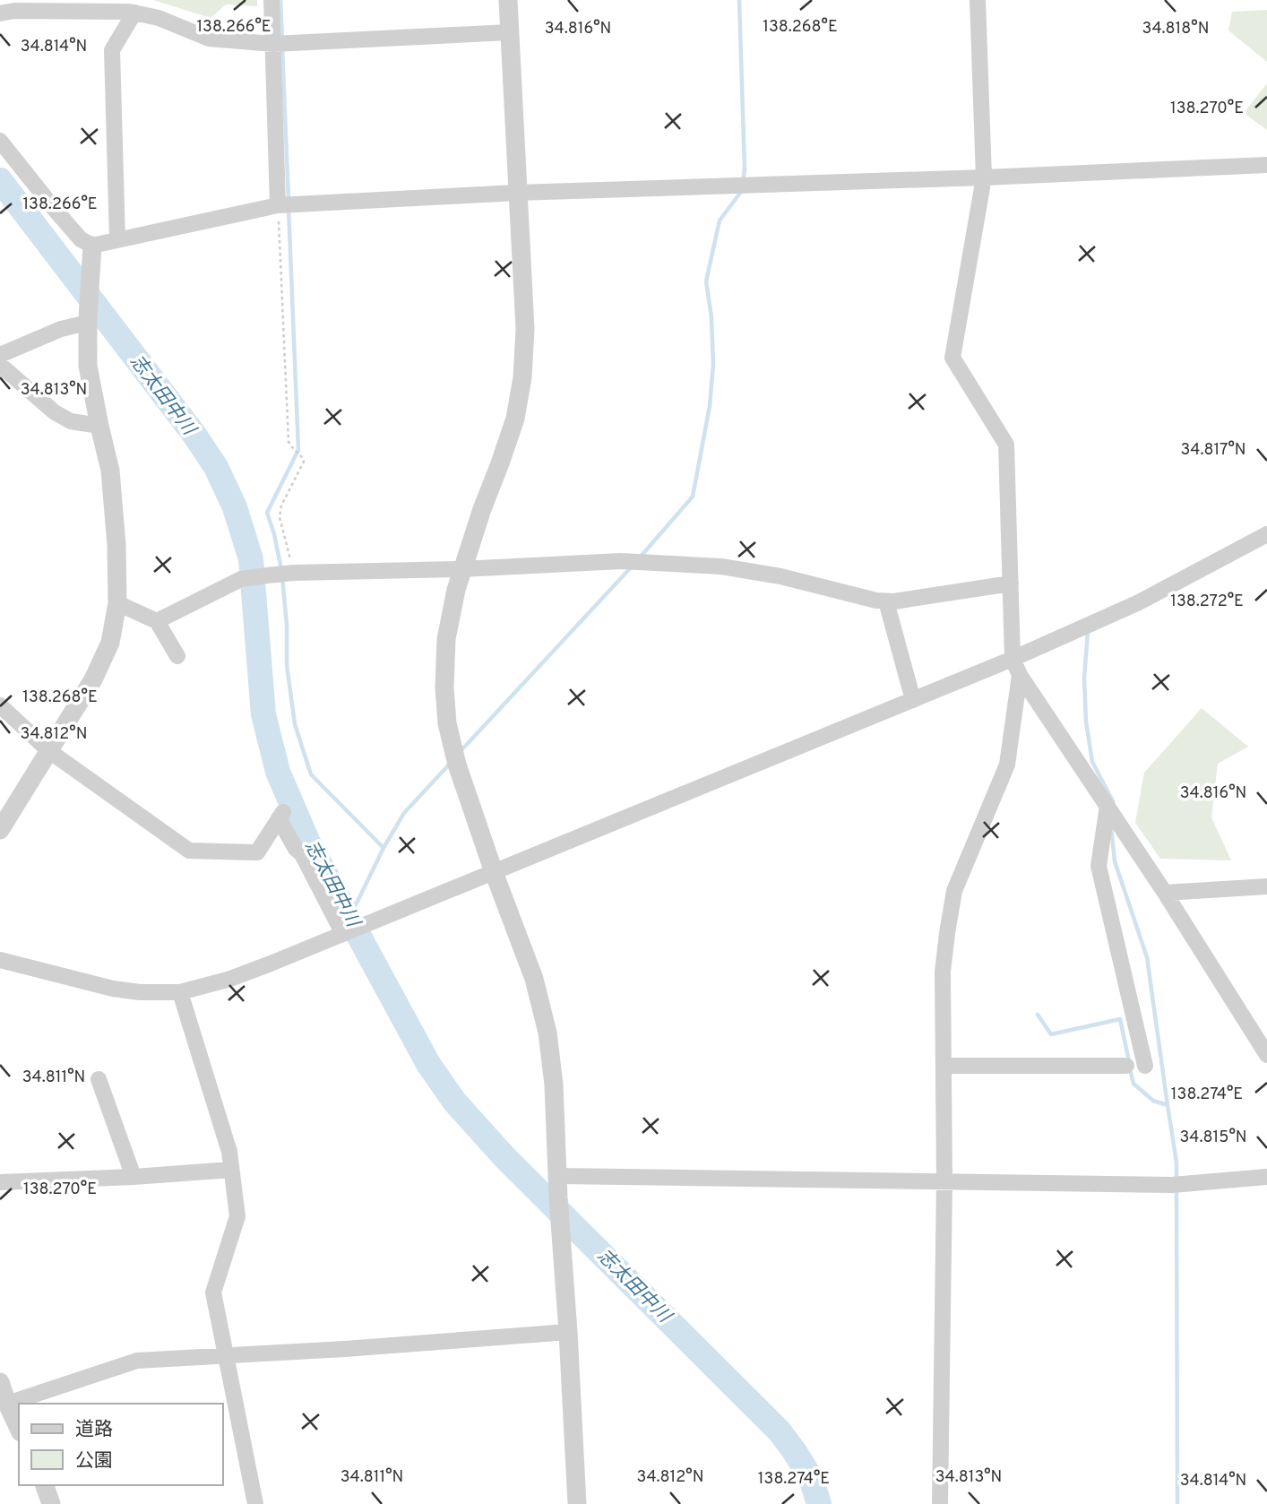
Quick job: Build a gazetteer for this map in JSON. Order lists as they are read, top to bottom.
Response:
{
  "water": ["志太田中川"],
  "legend": ["道路", "公園"],
  "coordinates": [
    "138.266°E",
    "138.268°E",
    "34.816°N",
    "34.818°N",
    "34.814°N",
    "138.270°E",
    "34.813°N",
    "34.817°N",
    "138.272°E",
    "34.812°N",
    "34.811°N",
    "138.274°E",
    "34.815°N"
  ]
}
